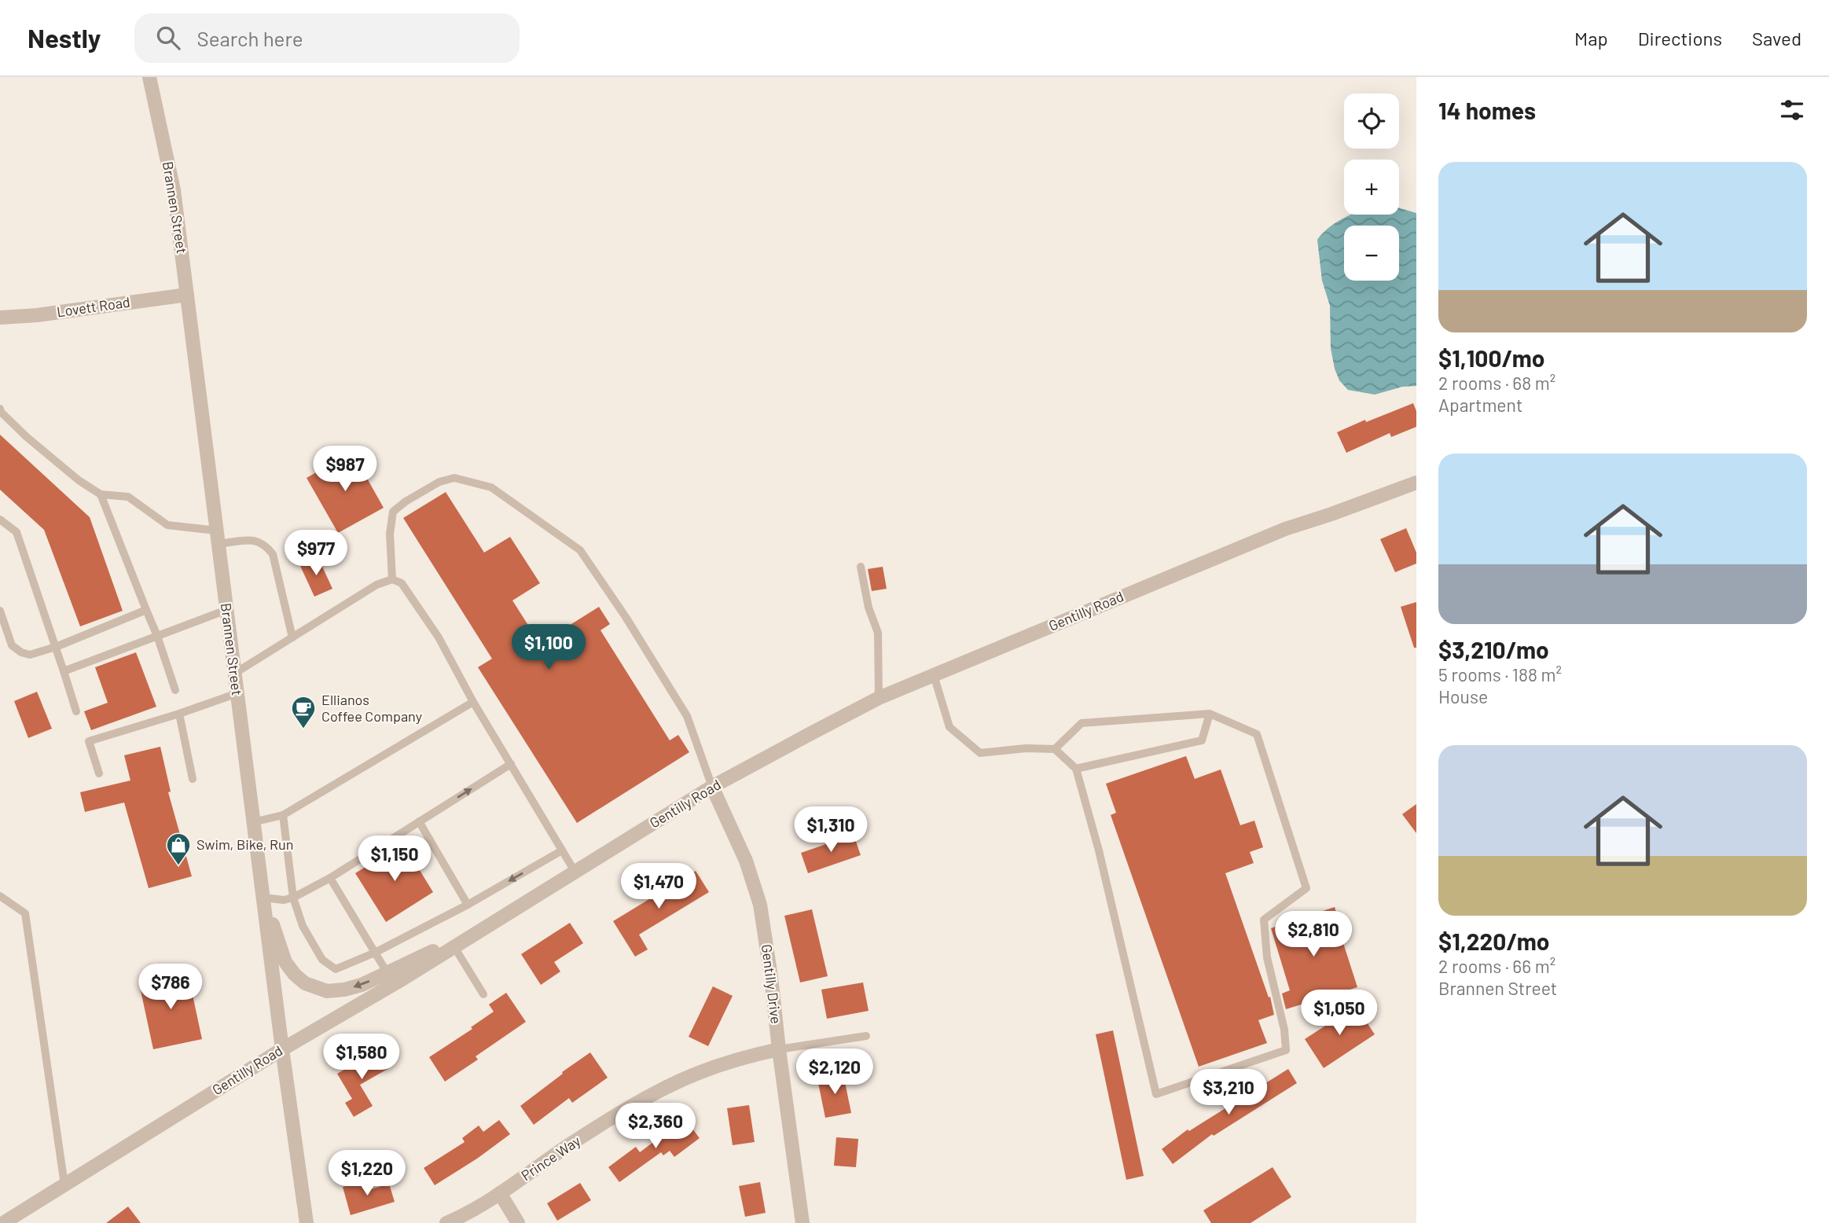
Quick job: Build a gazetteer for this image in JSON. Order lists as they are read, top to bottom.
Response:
{
  "streets": {
    "street": [
      "Brannen Street",
      "Lovett Road",
      "Gentilly Road",
      "Gentilly Drive",
      "Prince Way"
    ]
  },
  "crossings": [
    ["Brannen Street", "Lovett Road"],
    ["Brannen Street", "Gentilly Road"],
    ["Gentilly Road", "Gentilly Drive"],
    ["Gentilly Drive", "Prince Way"]
  ],
  "places": {
    "cafe": ["Ellianos Coffee Company"],
    "shop": ["Swim, Bike, Run"]
  },
  "page": {
    "header": "Nestly",
    "search": "Search here",
    "nav": ["Map", "Directions", "Saved"],
    "heading": "14 homes",
    "map_buttons": ["+", "−"],
    "list": [
      {
        "name": "$1,100/mo",
        "note": "2 rooms · 68 m² · Apartment"
      },
      {
        "name": "$3,210/mo",
        "note": "5 rooms · 188 m² · House"
      },
      {
        "name": "$1,220/mo",
        "note": "2 rooms · 66 m² · Brannen Street"
      }
    ],
    "price": [
      "$987",
      "$977",
      "$1,100",
      "$1,310",
      "$1,150",
      "$1,470",
      "$2,810",
      "$786",
      "$1,050",
      "$1,580",
      "$2,120",
      "$3,210",
      "$2,360",
      "$1,220"
    ]
  }
}
